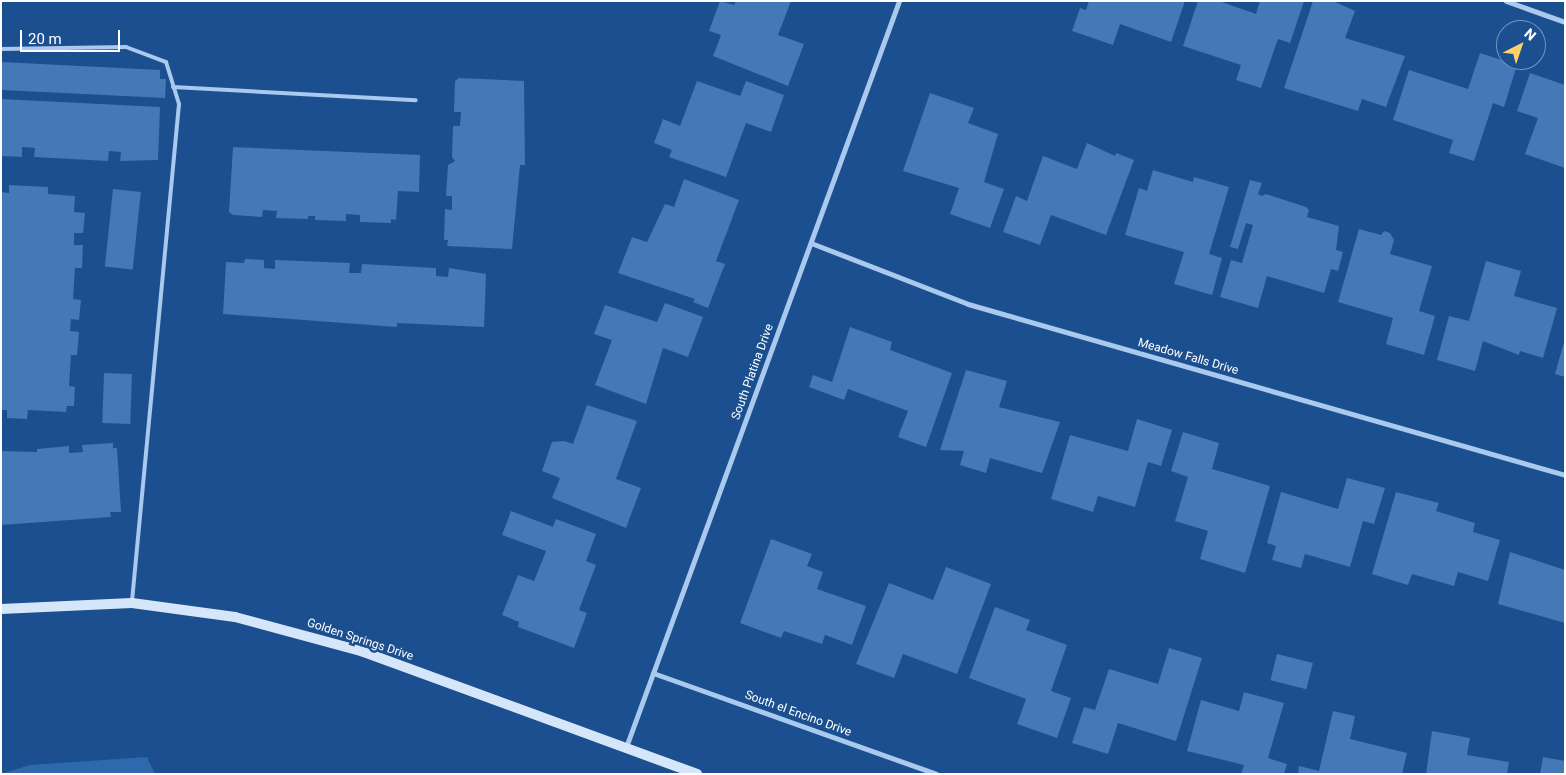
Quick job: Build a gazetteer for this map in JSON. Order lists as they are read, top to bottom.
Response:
{
  "streets": {
    "main road": ["Golden Springs Drive"],
    "street": ["Meadow Falls Drive", "South Platina Drive", "South el Encino Drive"]
  },
  "crossings": [
    ["Meadow Falls Drive", "South Platina Drive"],
    ["South Platina Drive", "Golden Springs Drive"],
    ["South Platina Drive", "South el Encino Drive"]
  ],
  "scale_bar": "20 m",
  "north": "top right"
}
